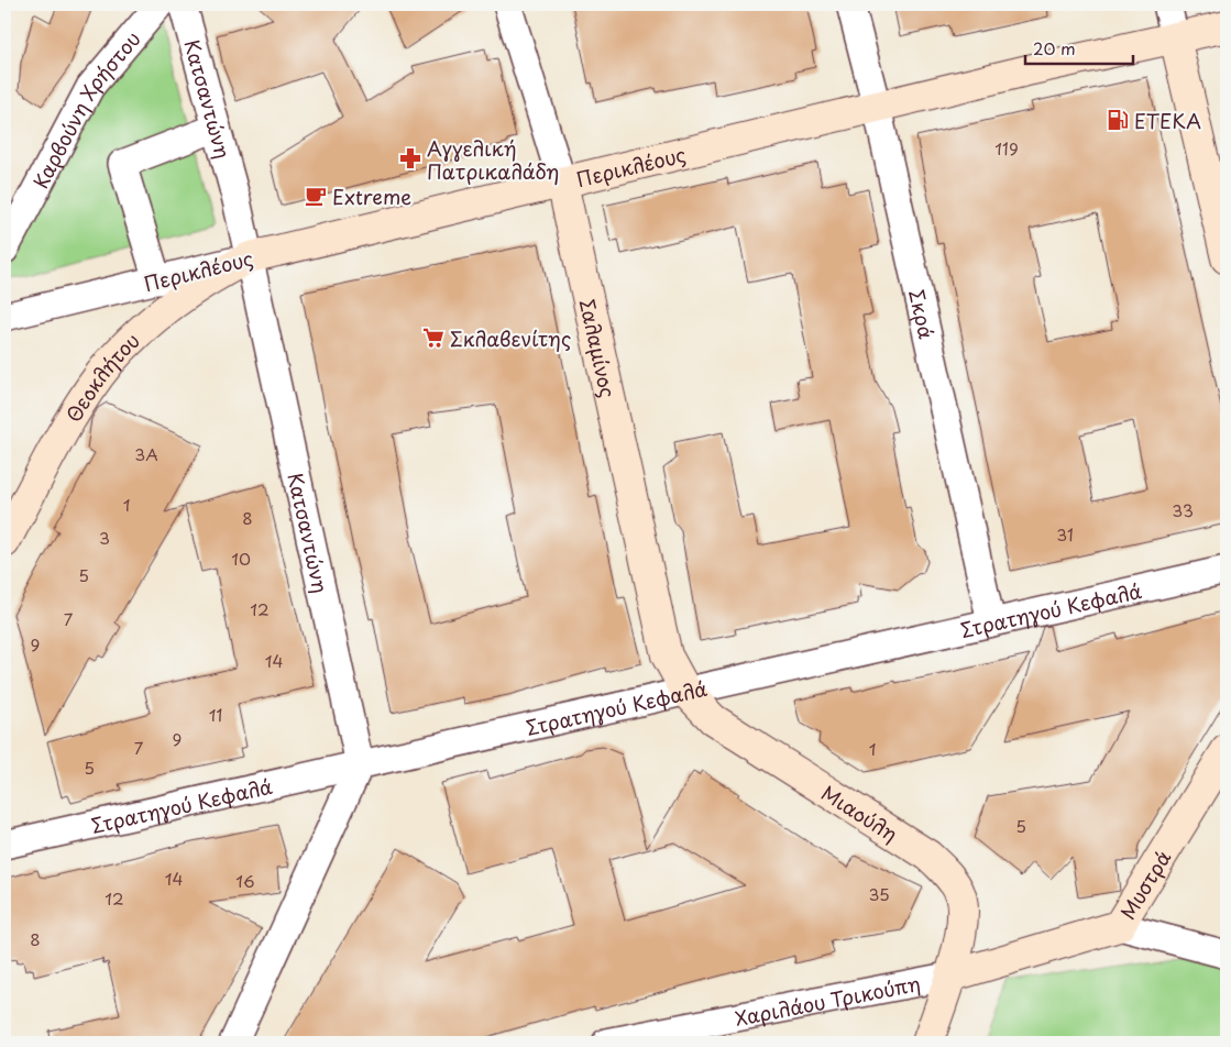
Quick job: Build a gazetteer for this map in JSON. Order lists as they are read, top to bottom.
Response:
{
  "streets": {
    "street": [
      "Κατσαντώνη",
      "Καρβούνη Χρήστου",
      "Περικλέους",
      "Σκρά",
      "Σαλαμίνος",
      "Θεοκλήτου",
      "Στρατηγού Κεφαλά",
      "Μιαούλη",
      "Μυστρά",
      "Χαριλάου Τρικούπη"
    ]
  },
  "crossings": [
    ["Κατσαντώνη", "Περικλέους"],
    ["Κατσαντώνη", "Θεοκλήτου"],
    ["Κατσαντώνη", "Στρατηγού Κεφαλά"],
    ["Περικλέους", "Σκρά"],
    ["Περικλέους", "Σαλαμίνος"],
    ["Περικλέους", "Θεοκλήτου"],
    ["Σκρά", "Στρατηγού Κεφαλά"],
    ["Σαλαμίνος", "Στρατηγού Κεφαλά"],
    ["Σαλαμίνος", "Μιαούλη"],
    ["Στρατηγού Κεφαλά", "Μιαούλη"],
    ["Μιαούλη", "Μυστρά"],
    ["Μιαούλη", "Χαριλάου Τρικούπη"],
    ["Μυστρά", "Χαριλάου Τρικούπη"]
  ],
  "places": {
    "fuel station": ["ΕΤΕΚΑ"],
    "pharmacy": ["Αγγελική Πατρικαλάδη"],
    "cafe": ["Extreme"],
    "supermarket": ["Σκλαβενίτης"]
  },
  "house_numbers": [
    "119",
    "3Α",
    "1",
    "33",
    "8",
    "31",
    "3",
    "10",
    "5",
    "12",
    "7",
    "9",
    "14",
    "11",
    "9",
    "7",
    "1",
    "5",
    "5",
    "14",
    "16",
    "35",
    "12",
    "8"
  ],
  "scale_bar": "20 m"
}
